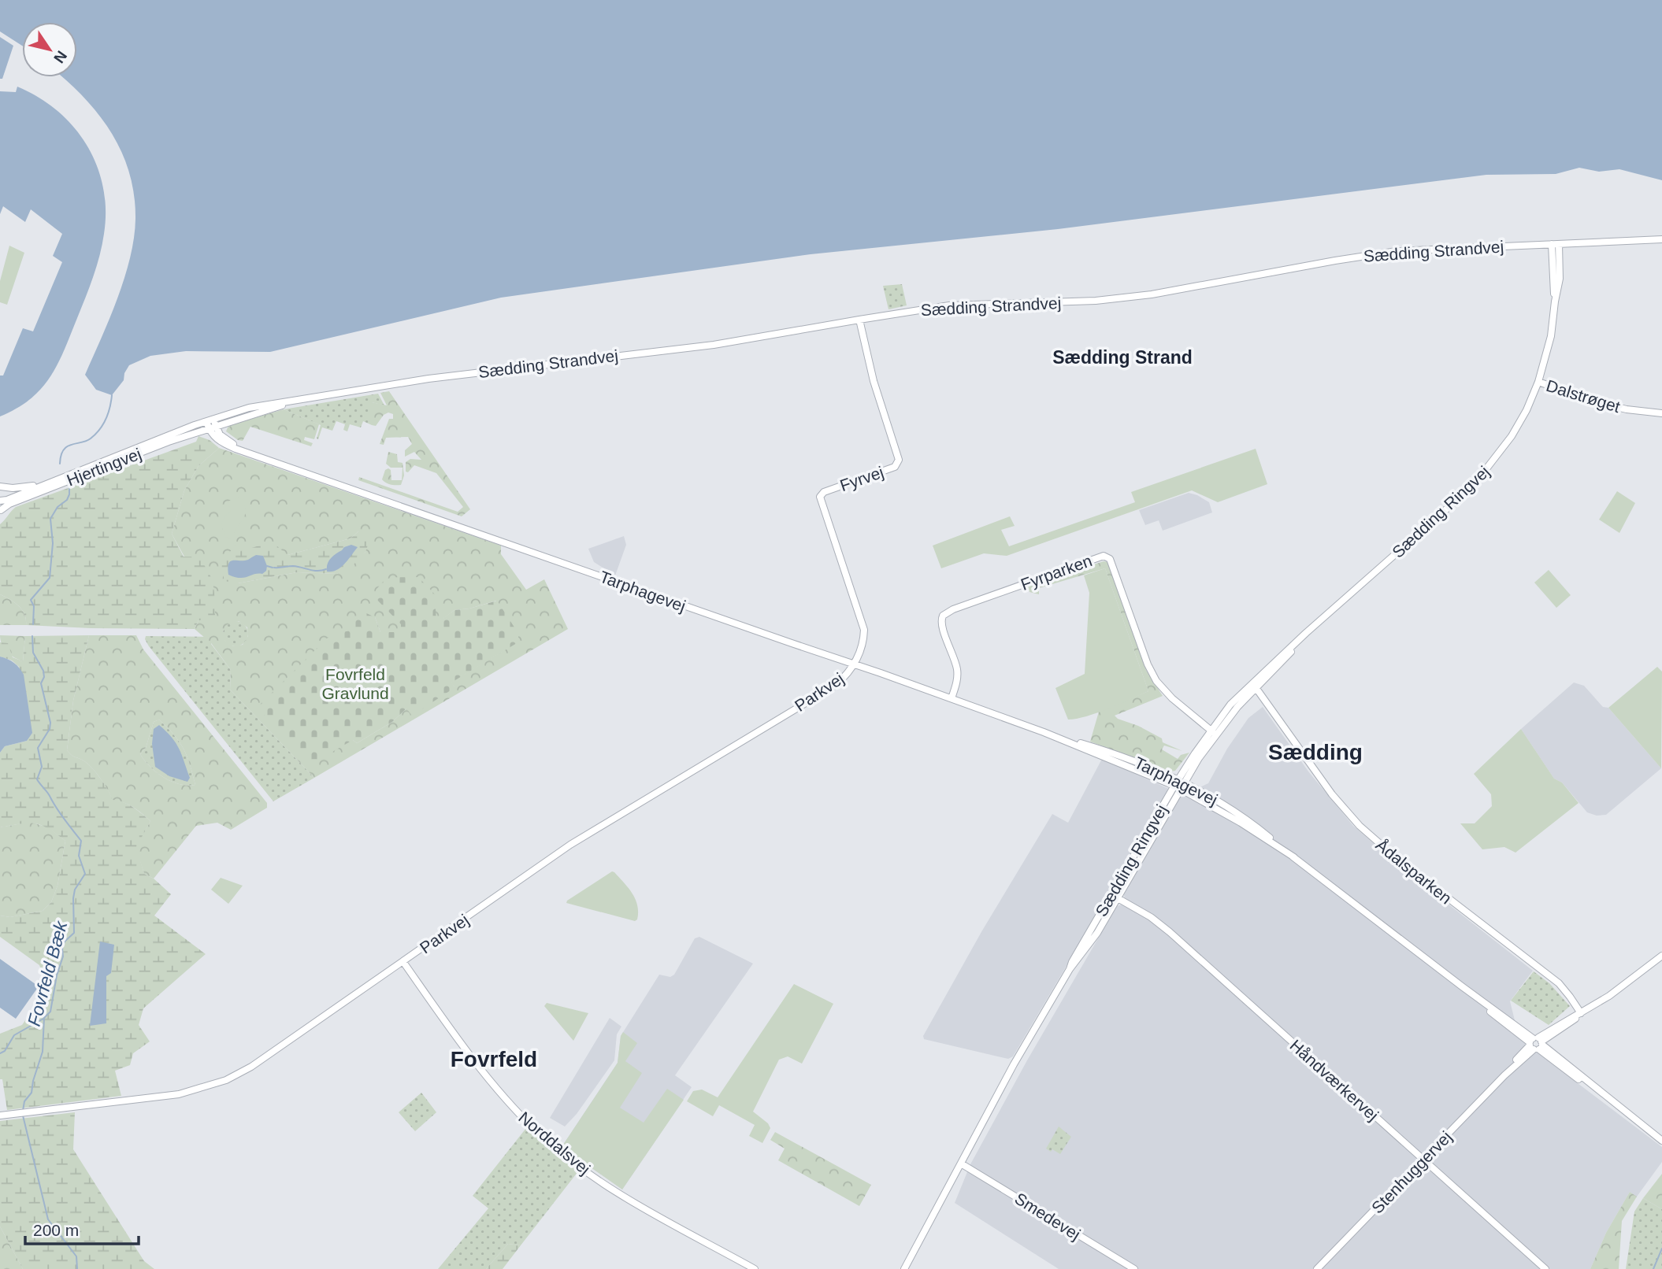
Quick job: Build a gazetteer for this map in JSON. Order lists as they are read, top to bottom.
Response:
{
  "streets": {
    "street": [
      "Sædding Strandvej",
      "Dalstrøget",
      "Hjertingvej",
      "Fyrvej",
      "Sædding Ringvej",
      "Fyrparken",
      "Tarphagevej",
      "Parkvej",
      "Ådalsparken",
      "Håndværkervej",
      "Norddalsvej",
      "Stenhuggervej",
      "Smedevej"
    ]
  },
  "crossings": [
    ["Sædding Strandvej", "Hjertingvej"],
    ["Sædding Strandvej", "Fyrvej"],
    ["Sædding Strandvej", "Sædding Ringvej"],
    ["Sædding Strandvej", "Tarphagevej"],
    ["Dalstrøget", "Sædding Ringvej"],
    ["Hjertingvej", "Tarphagevej"],
    ["Fyrvej", "Tarphagevej"],
    ["Fyrvej", "Parkvej"],
    ["Sædding Ringvej", "Fyrparken"],
    ["Sædding Ringvej", "Tarphagevej"],
    ["Sædding Ringvej", "Ådalsparken"],
    ["Sædding Ringvej", "Håndværkervej"],
    ["Sædding Ringvej", "Smedevej"],
    ["Fyrparken", "Tarphagevej"],
    ["Tarphagevej", "Parkvej"],
    ["Tarphagevej", "Stenhuggervej"],
    ["Parkvej", "Norddalsvej"],
    ["Ådalsparken", "Stenhuggervej"],
    ["Håndværkervej", "Stenhuggervej"]
  ],
  "districts": ["Sædding Strand", "Sædding", "Fovrfeld"],
  "water": ["Fovrfeld Bæk"],
  "parks": ["Fovrfeld Gravlund"],
  "scale_bar": "200 m",
  "north": "bottom right"
}
